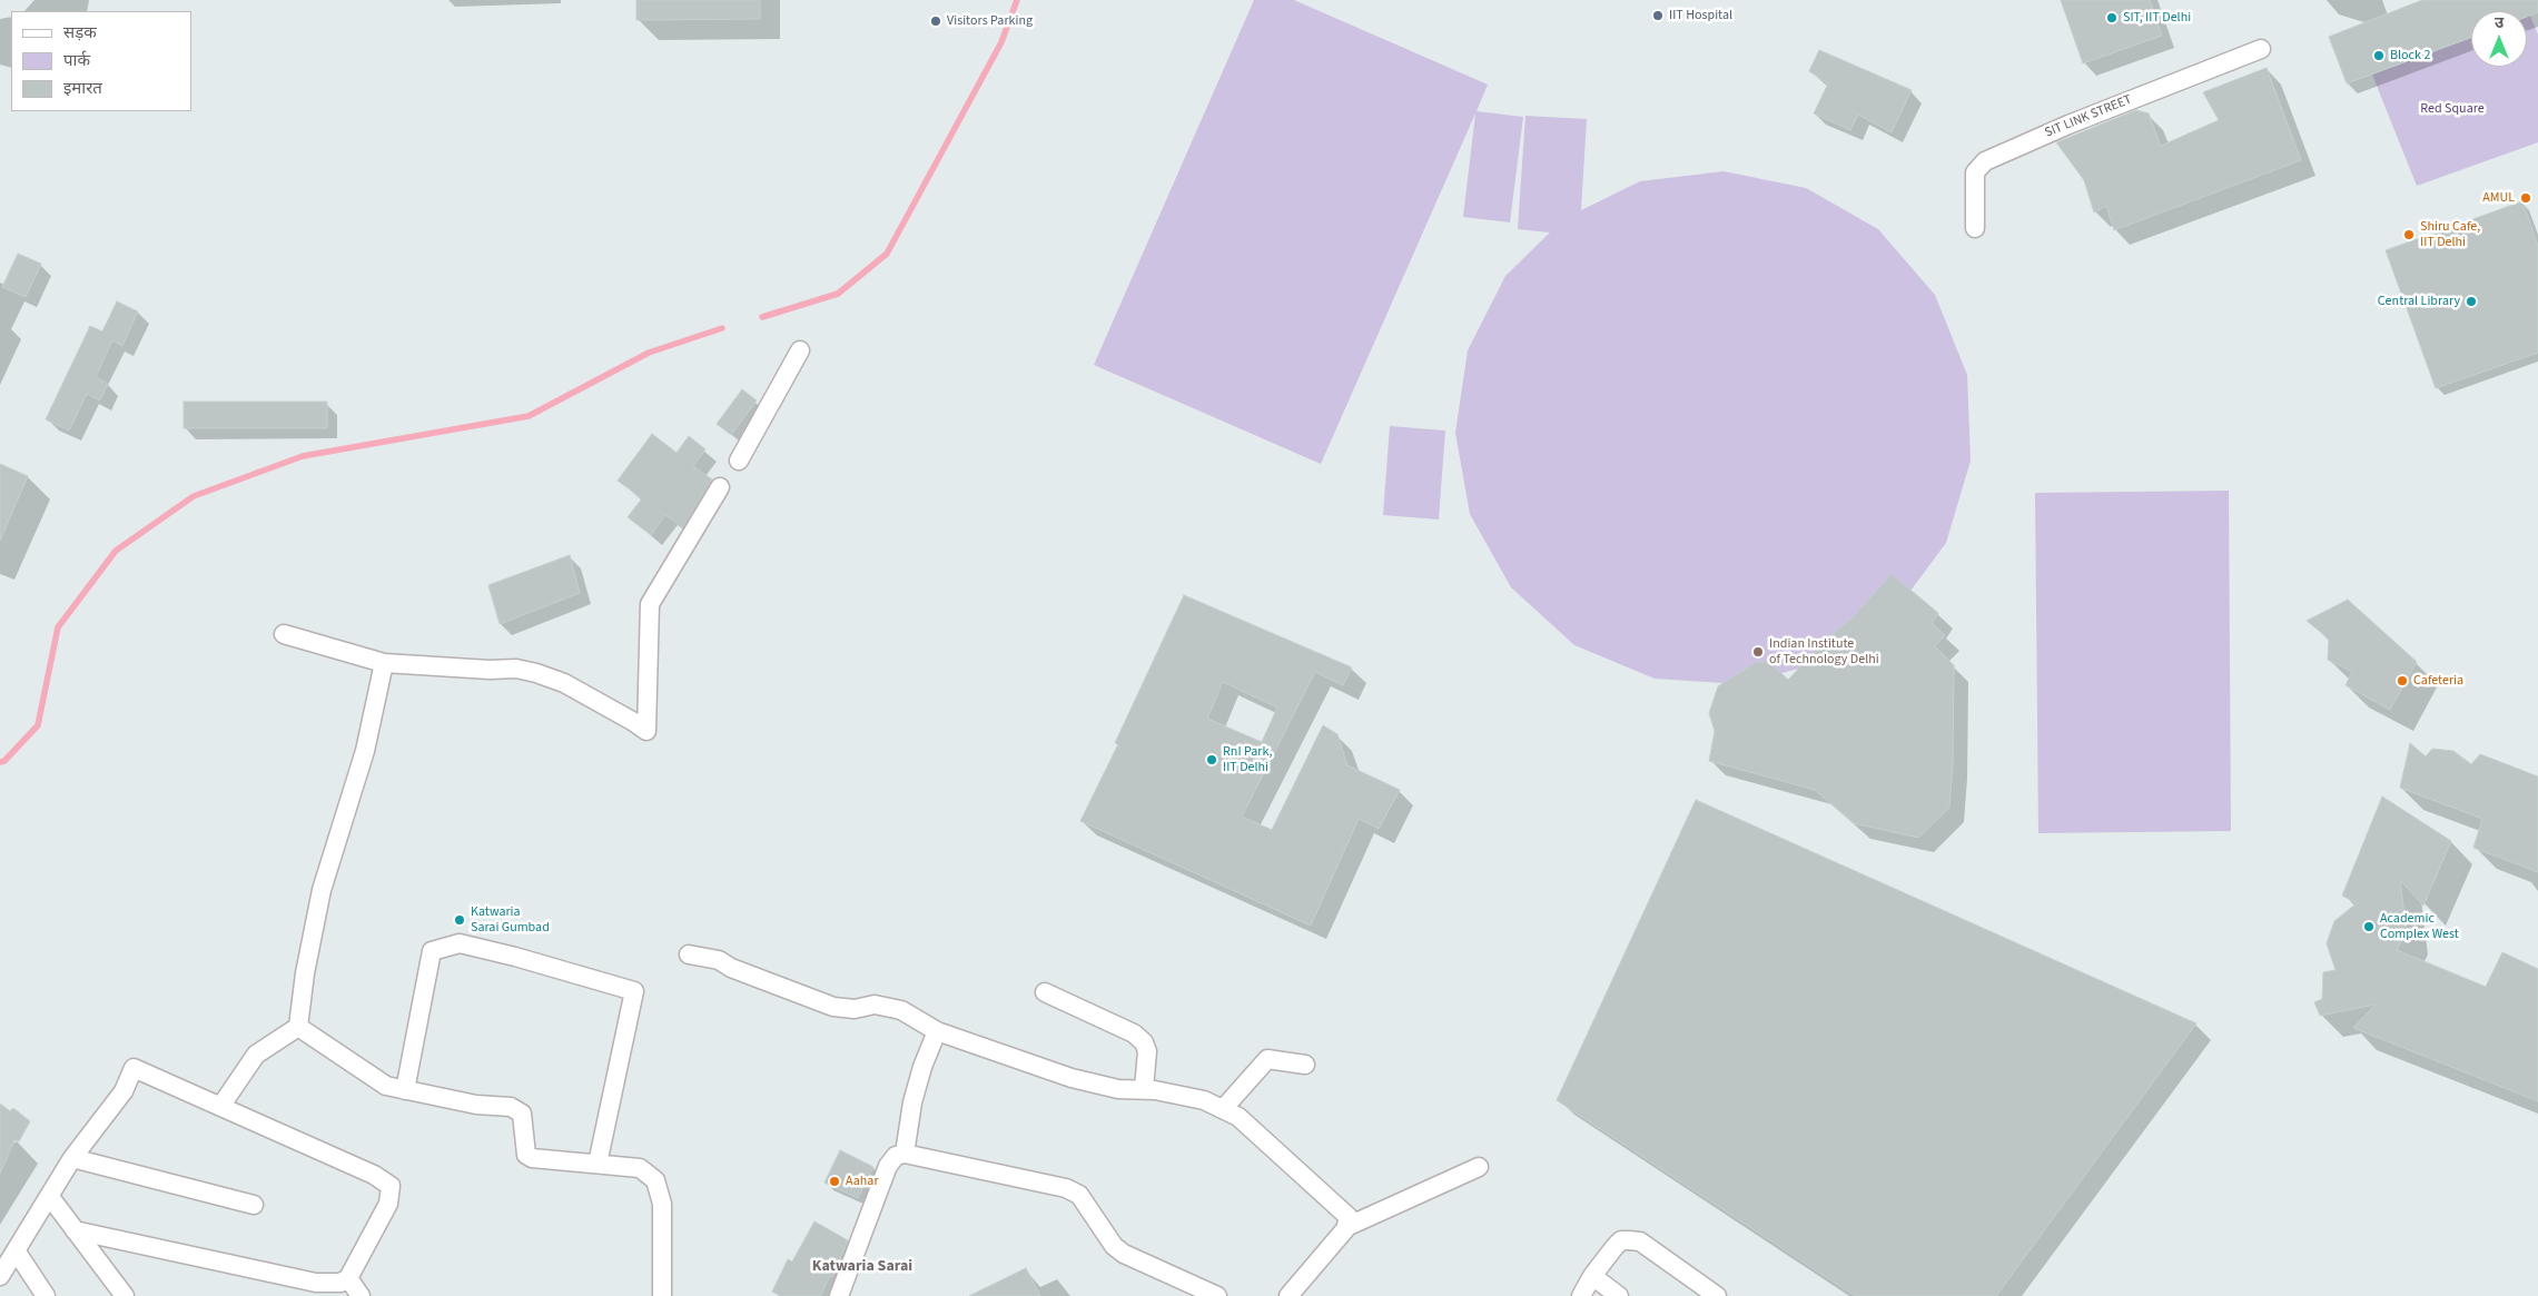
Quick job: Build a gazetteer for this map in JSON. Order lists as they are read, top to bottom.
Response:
{
  "streets": {
    "street": ["SIT LINK STREET"]
  },
  "districts": ["Katwaria Sarai"],
  "parks": ["Red Square"],
  "places": [
    "IIT Hospital",
    "SIT, IIT Delhi",
    "Visitors Parking",
    "Block 2",
    "AMUL",
    "Shiru Cafe, IIT Delhi",
    "Central Library",
    "Indian Institute of Technology Delhi",
    "Cafeteria",
    "RnI Park, IIT Delhi",
    "Katwaria Sarai Gumbad",
    "Academic Complex West",
    "Aahar"
  ],
  "legend": ["सड़क", "पार्क", "इमारत"],
  "north": "top"
}
